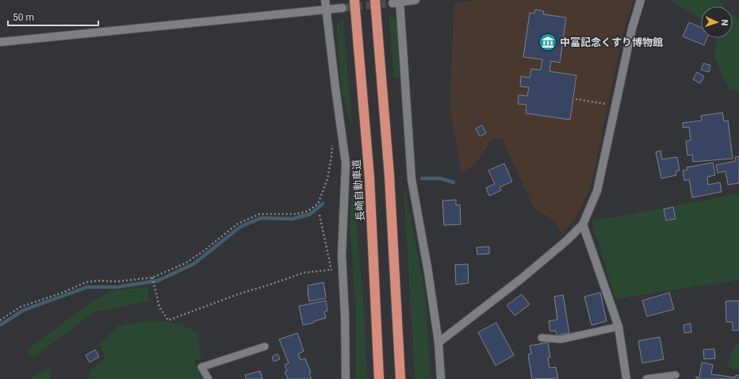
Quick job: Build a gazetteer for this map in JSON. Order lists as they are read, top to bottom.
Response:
{
  "streets": {
    "highway": ["長崎自動車道"]
  },
  "places": {
    "museum": ["中冨記念くすり博物館"]
  },
  "scale_bar": "50 m",
  "north": "right"
}
